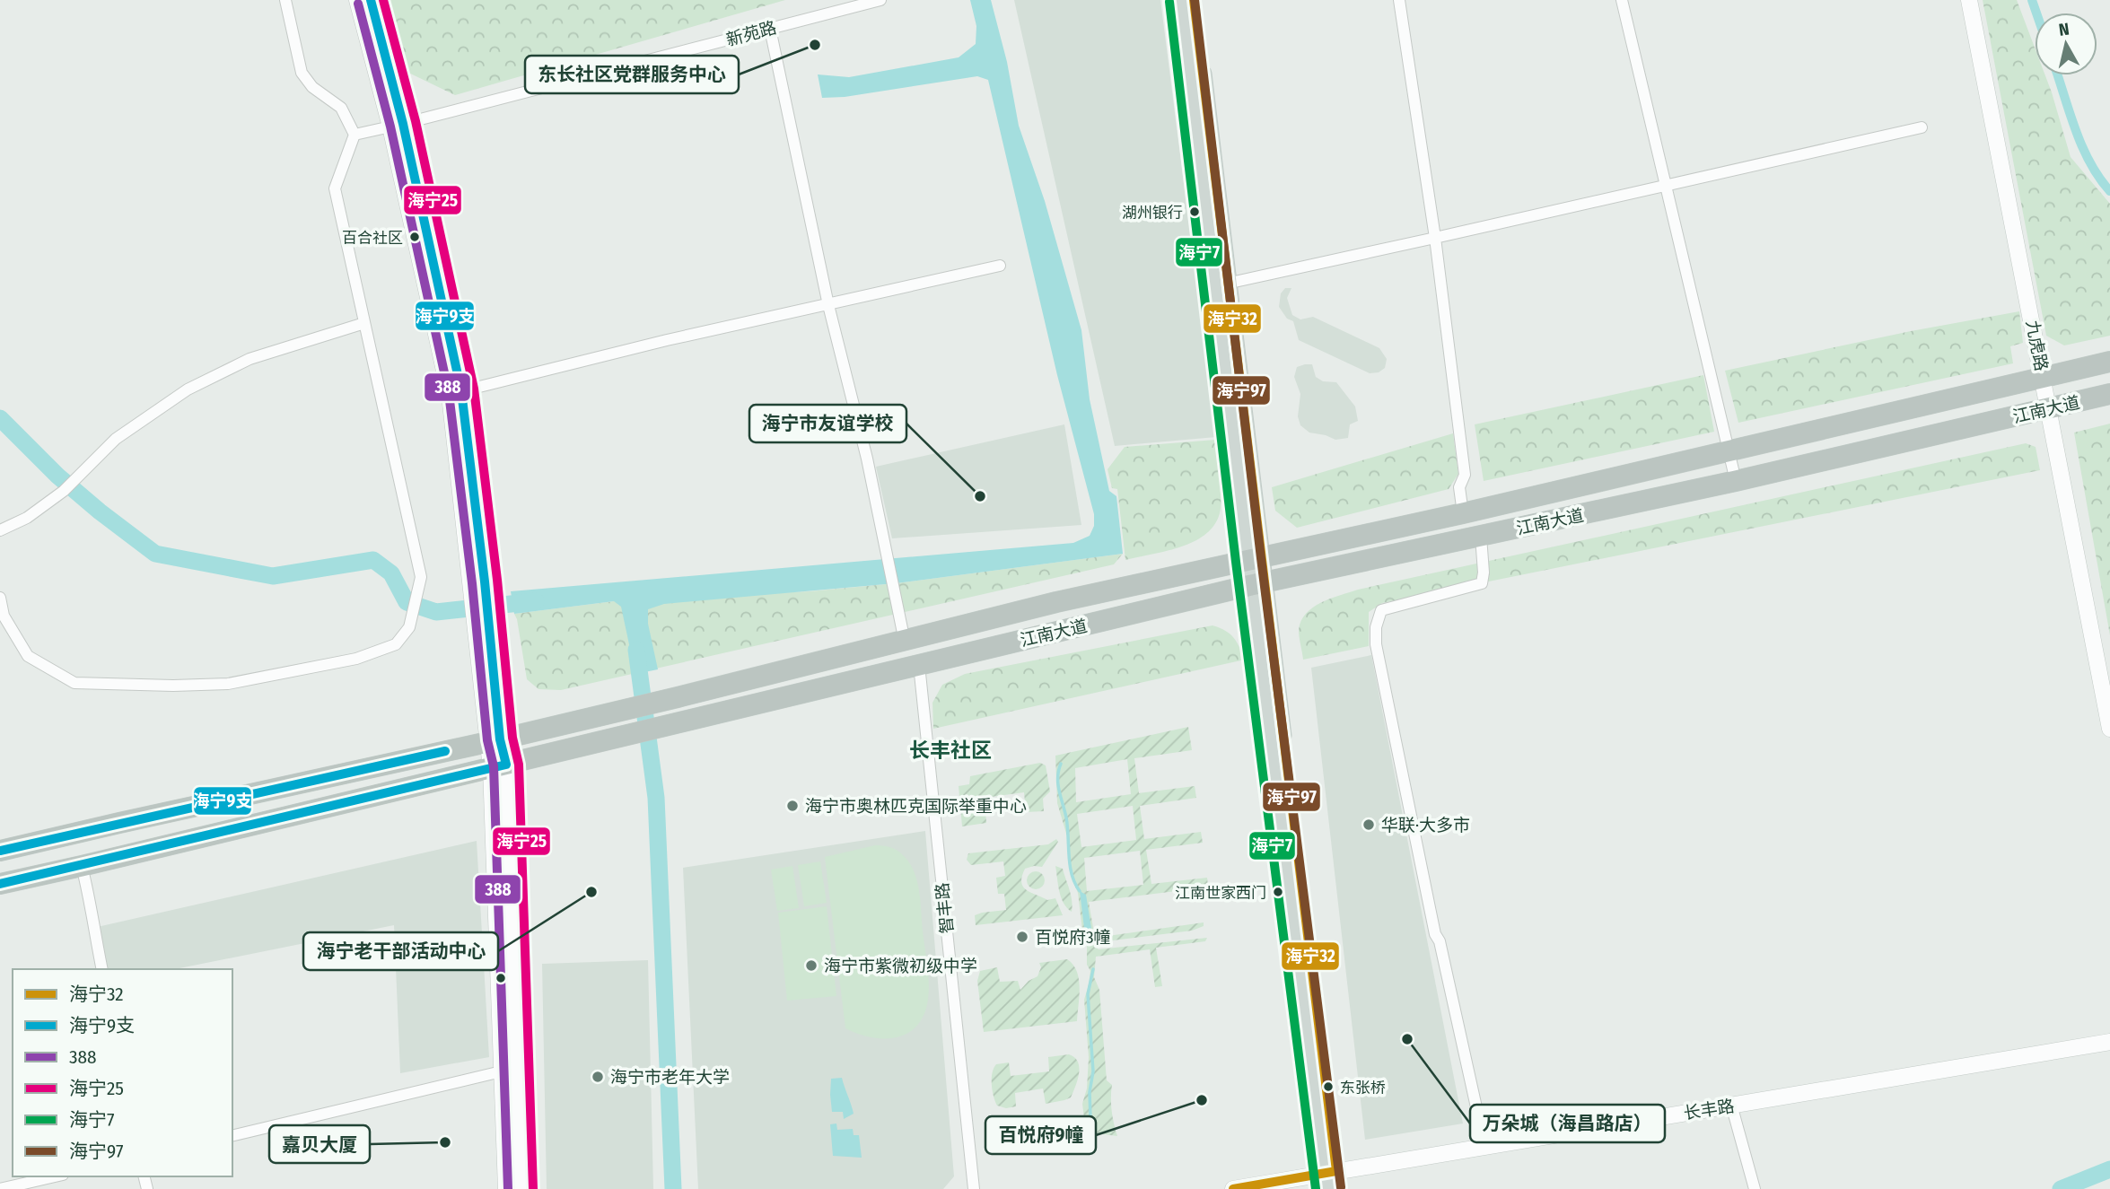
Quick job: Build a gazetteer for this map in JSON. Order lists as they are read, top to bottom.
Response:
{
  "streets": {
    "highway": ["江南大道"],
    "main road": ["九虎路", "长丰路"],
    "street": ["新苑路", "智丰路"]
  },
  "crossings": [
    ["九虎路", "江南大道"],
    ["江南大道", "智丰路"]
  ],
  "districts": ["长丰社区"],
  "places": [
    "东长社区党群服务中心",
    "湖州银行",
    "百合社区",
    "海宁市友谊学校",
    "海宁市奥林匹克国际举重中心",
    "华联·大多市",
    "海宁老干部活动中心",
    "江南世家西门",
    "百悦府3幢",
    "海宁市紫微初级中学",
    "万朵城（海昌路店）",
    "海宁市老年大学",
    "东张桥",
    "百悦府9幢",
    "嘉贝大厦"
  ],
  "lines": [
    "transit line 海宁32",
    "transit line 海宁9支",
    "transit line 海宁25",
    "transit line 海宁97",
    "transit line 海宁7",
    "transit line 388"
  ],
  "legend": [
    "海宁32",
    "海宁9支",
    "388",
    "海宁25",
    "海宁7",
    "海宁97"
  ],
  "north": "top"
}
